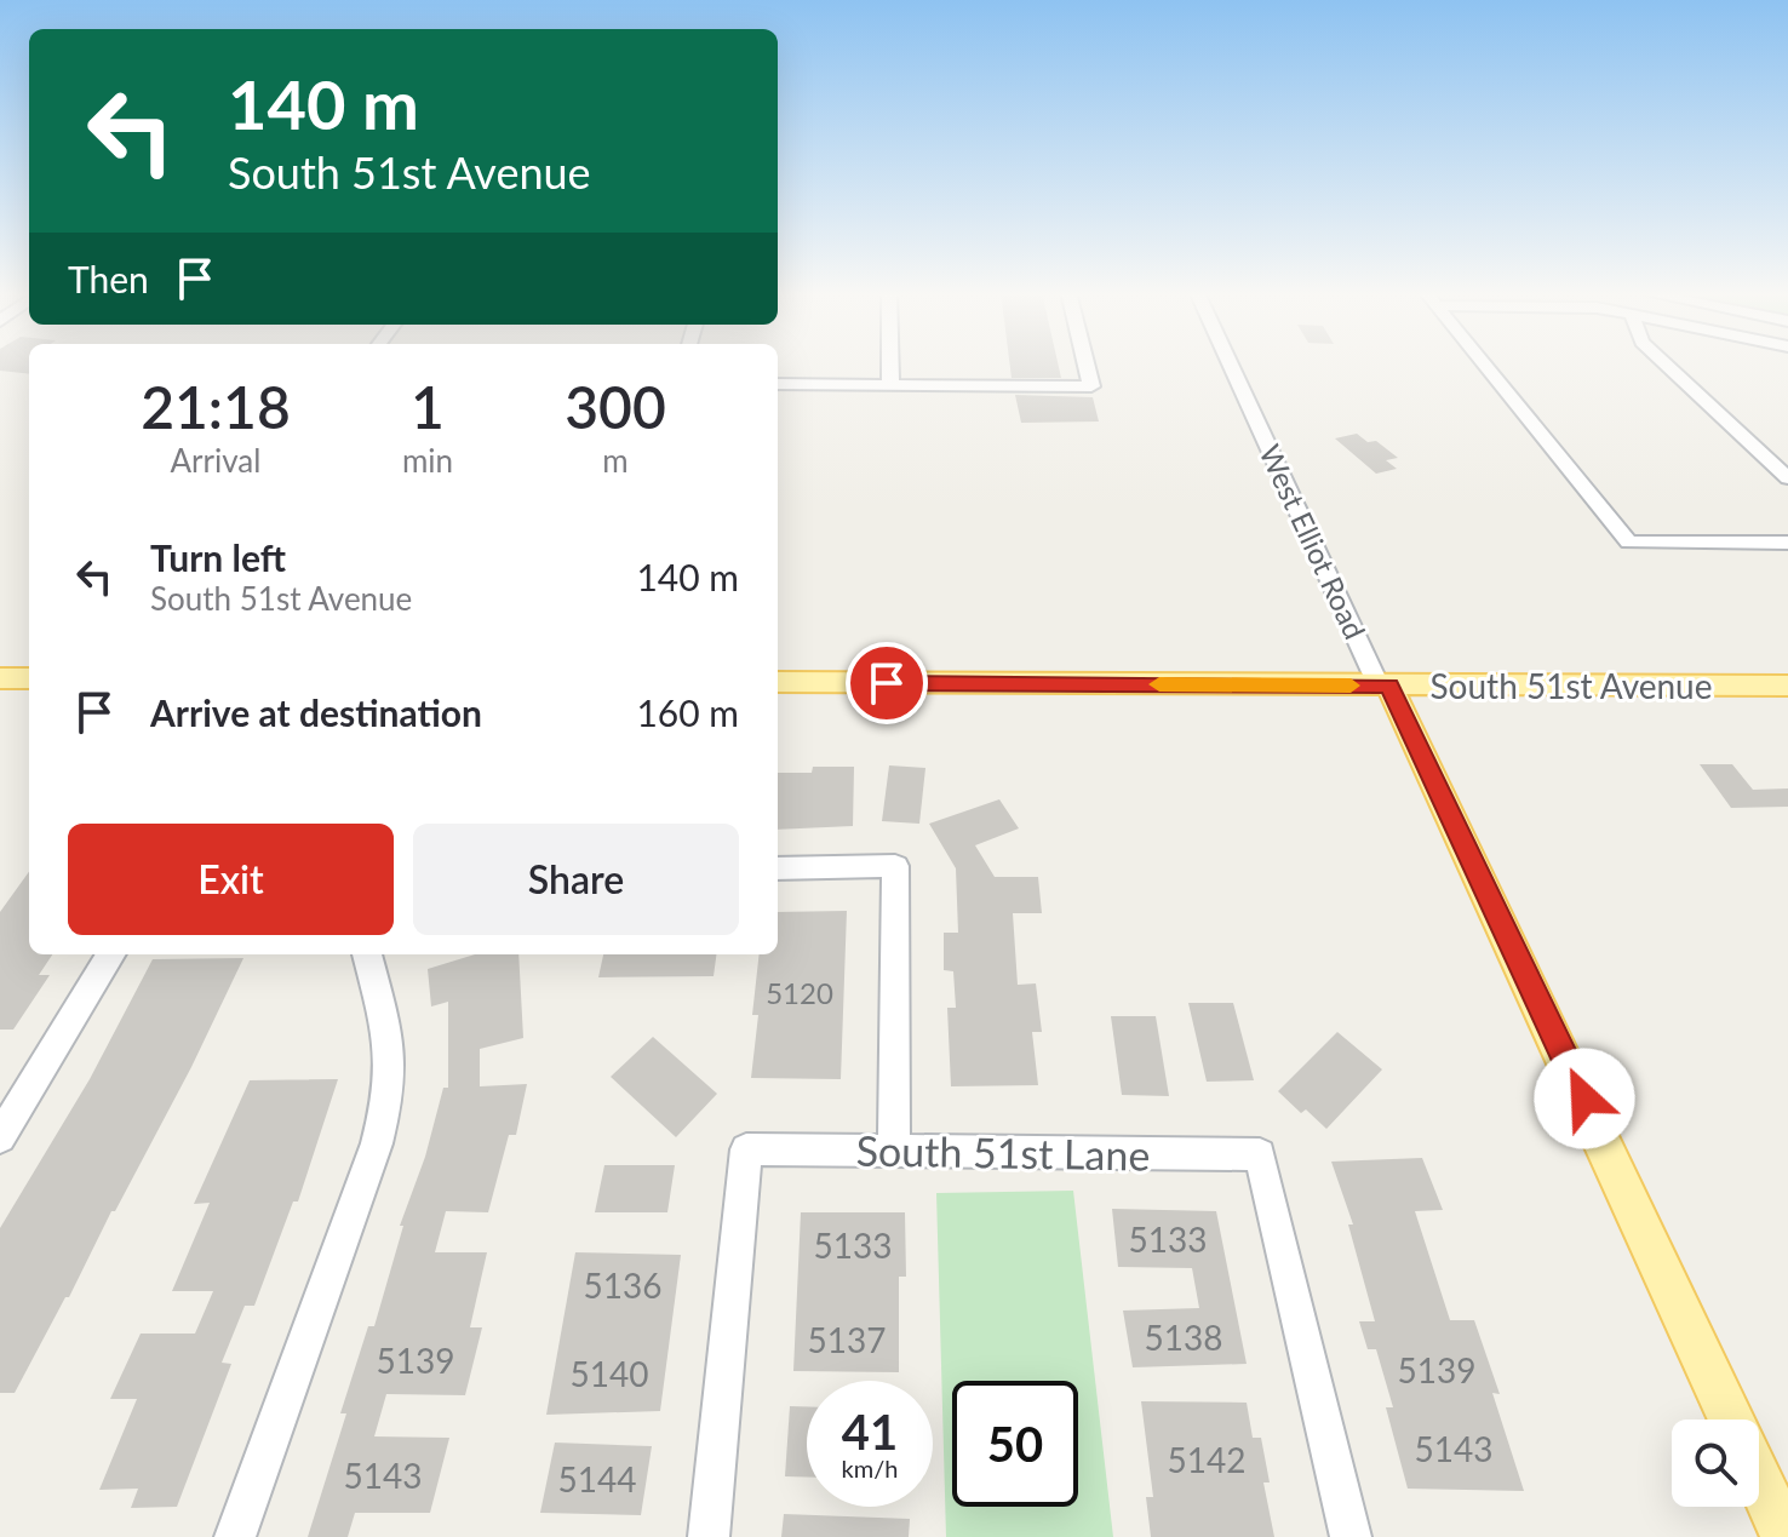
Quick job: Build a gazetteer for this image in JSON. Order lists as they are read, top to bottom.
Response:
{
  "streets": {
    "main road": ["West Elliot Road", "South 51st Avenue"],
    "street": ["South 51st Lane"]
  },
  "crossings": [
    ["West Elliot Road", "South 51st Avenue"]
  ],
  "house_numbers": [
    "5120",
    "5133",
    "5133",
    "5136",
    "5138",
    "5137",
    "5139",
    "5139",
    "5140",
    "5143",
    "5142",
    "5143",
    "5144"
  ],
  "page": {
    "turn": ["140 m", "South 51st Avenue"],
    "then": "Then",
    "eta": [
      "21:18",
      "Arrival",
      "1",
      "min",
      "300",
      "m"
    ],
    "list": [
      {
        "name": "Turn left",
        "note": "South 51st Avenue",
        "value": "140 m"
      },
      {
        "name": "Arrive at destination",
        "value": "160 m"
      }
    ],
    "buttons": ["Exit", "Share"],
    "speed": "41 km/h",
    "limit": "50"
  }
}
